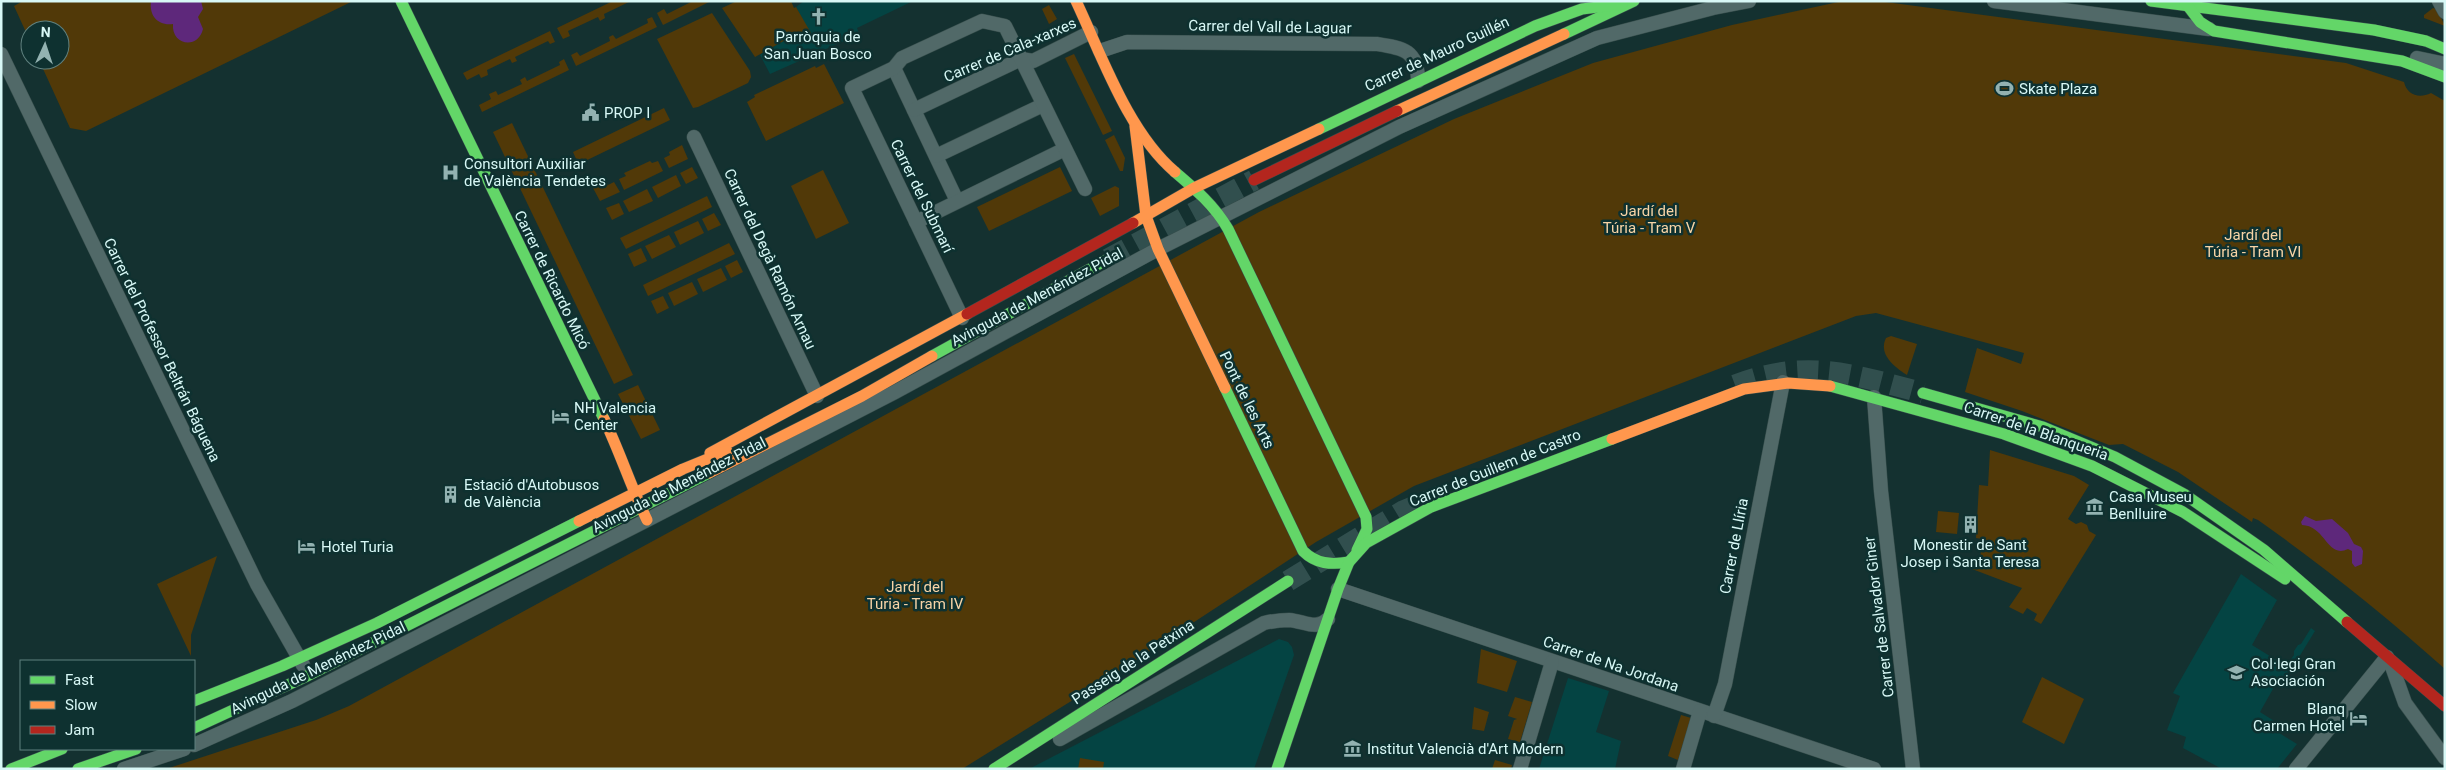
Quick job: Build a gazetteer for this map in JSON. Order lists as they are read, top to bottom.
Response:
{
  "streets": {
    "main road": [
      "Carrer de Mauro Guillén",
      "Carrer de Ricardo Micó",
      "Avinguda de Menéndez Pidal",
      "Pont de les Arts",
      "Carrer de la Blanqueria",
      "Carrer de Guillem de Castro",
      "Passeig de la Petxina"
    ],
    "street": [
      "Carrer del Vall de Laguar",
      "Carrer de Cala-xarxes",
      "Carrer del Submarí",
      "Carrer del Degà Ramón Arnau",
      "Carrer del Professor Beltrán Báguena",
      "Carrer de Llíria",
      "Carrer de Salvador Giner",
      "Carrer de Na Jordana"
    ]
  },
  "crossings": [
    ["Carrer del Vall de Laguar", "Carrer de Mauro Guillén"],
    ["Carrer de Cala-xarxes", "Carrer del Submarí"],
    ["Carrer de Mauro Guillén", "Avinguda de Menéndez Pidal"],
    ["Carrer del Submarí", "Avinguda de Menéndez Pidal"],
    ["Carrer del Degà Ramón Arnau", "Avinguda de Menéndez Pidal"],
    ["Carrer de Ricardo Micó", "Avinguda de Menéndez Pidal"],
    ["Avinguda de Menéndez Pidal", "Carrer del Professor Beltrán Báguena"],
    ["Avinguda de Menéndez Pidal", "Pont de les Arts"],
    ["Pont de les Arts", "Carrer de Guillem de Castro"],
    ["Carrer de la Blanqueria", "Carrer de Guillem de Castro"],
    ["Carrer de la Blanqueria", "Carrer de Salvador Giner"],
    ["Carrer de Guillem de Castro", "Carrer de Llíria"],
    ["Carrer de Guillem de Castro", "Carrer de Salvador Giner"],
    ["Carrer de Llíria", "Carrer de Na Jordana"]
  ],
  "parks": ["Jardí del Túria - Tram V", "Jardí del Túria - Tram VI", "Jardí del Túria - Tram IV"],
  "places": {
    "church": ["Parròquia de San Juan Bosco"],
    "sports": ["Skate Plaza"],
    "public building": ["PROP I"],
    "hospital": ["Consultori Auxiliar de València Tendetes"],
    "hotel": ["NH Valencia Center", "Hotel Turia", "Blanq Carmen Hotel"],
    "building": ["Estació d'Autobusos de València", "Monestir de Sant Josep i Santa Teresa"],
    "museum": ["Casa Museu Benlluire", "Institut Valencià d'Art Modern"],
    "school or university": ["Col·legi Gran Asociación"]
  },
  "legend": ["Fast", "Slow", "Jam"],
  "north": "top"
}
